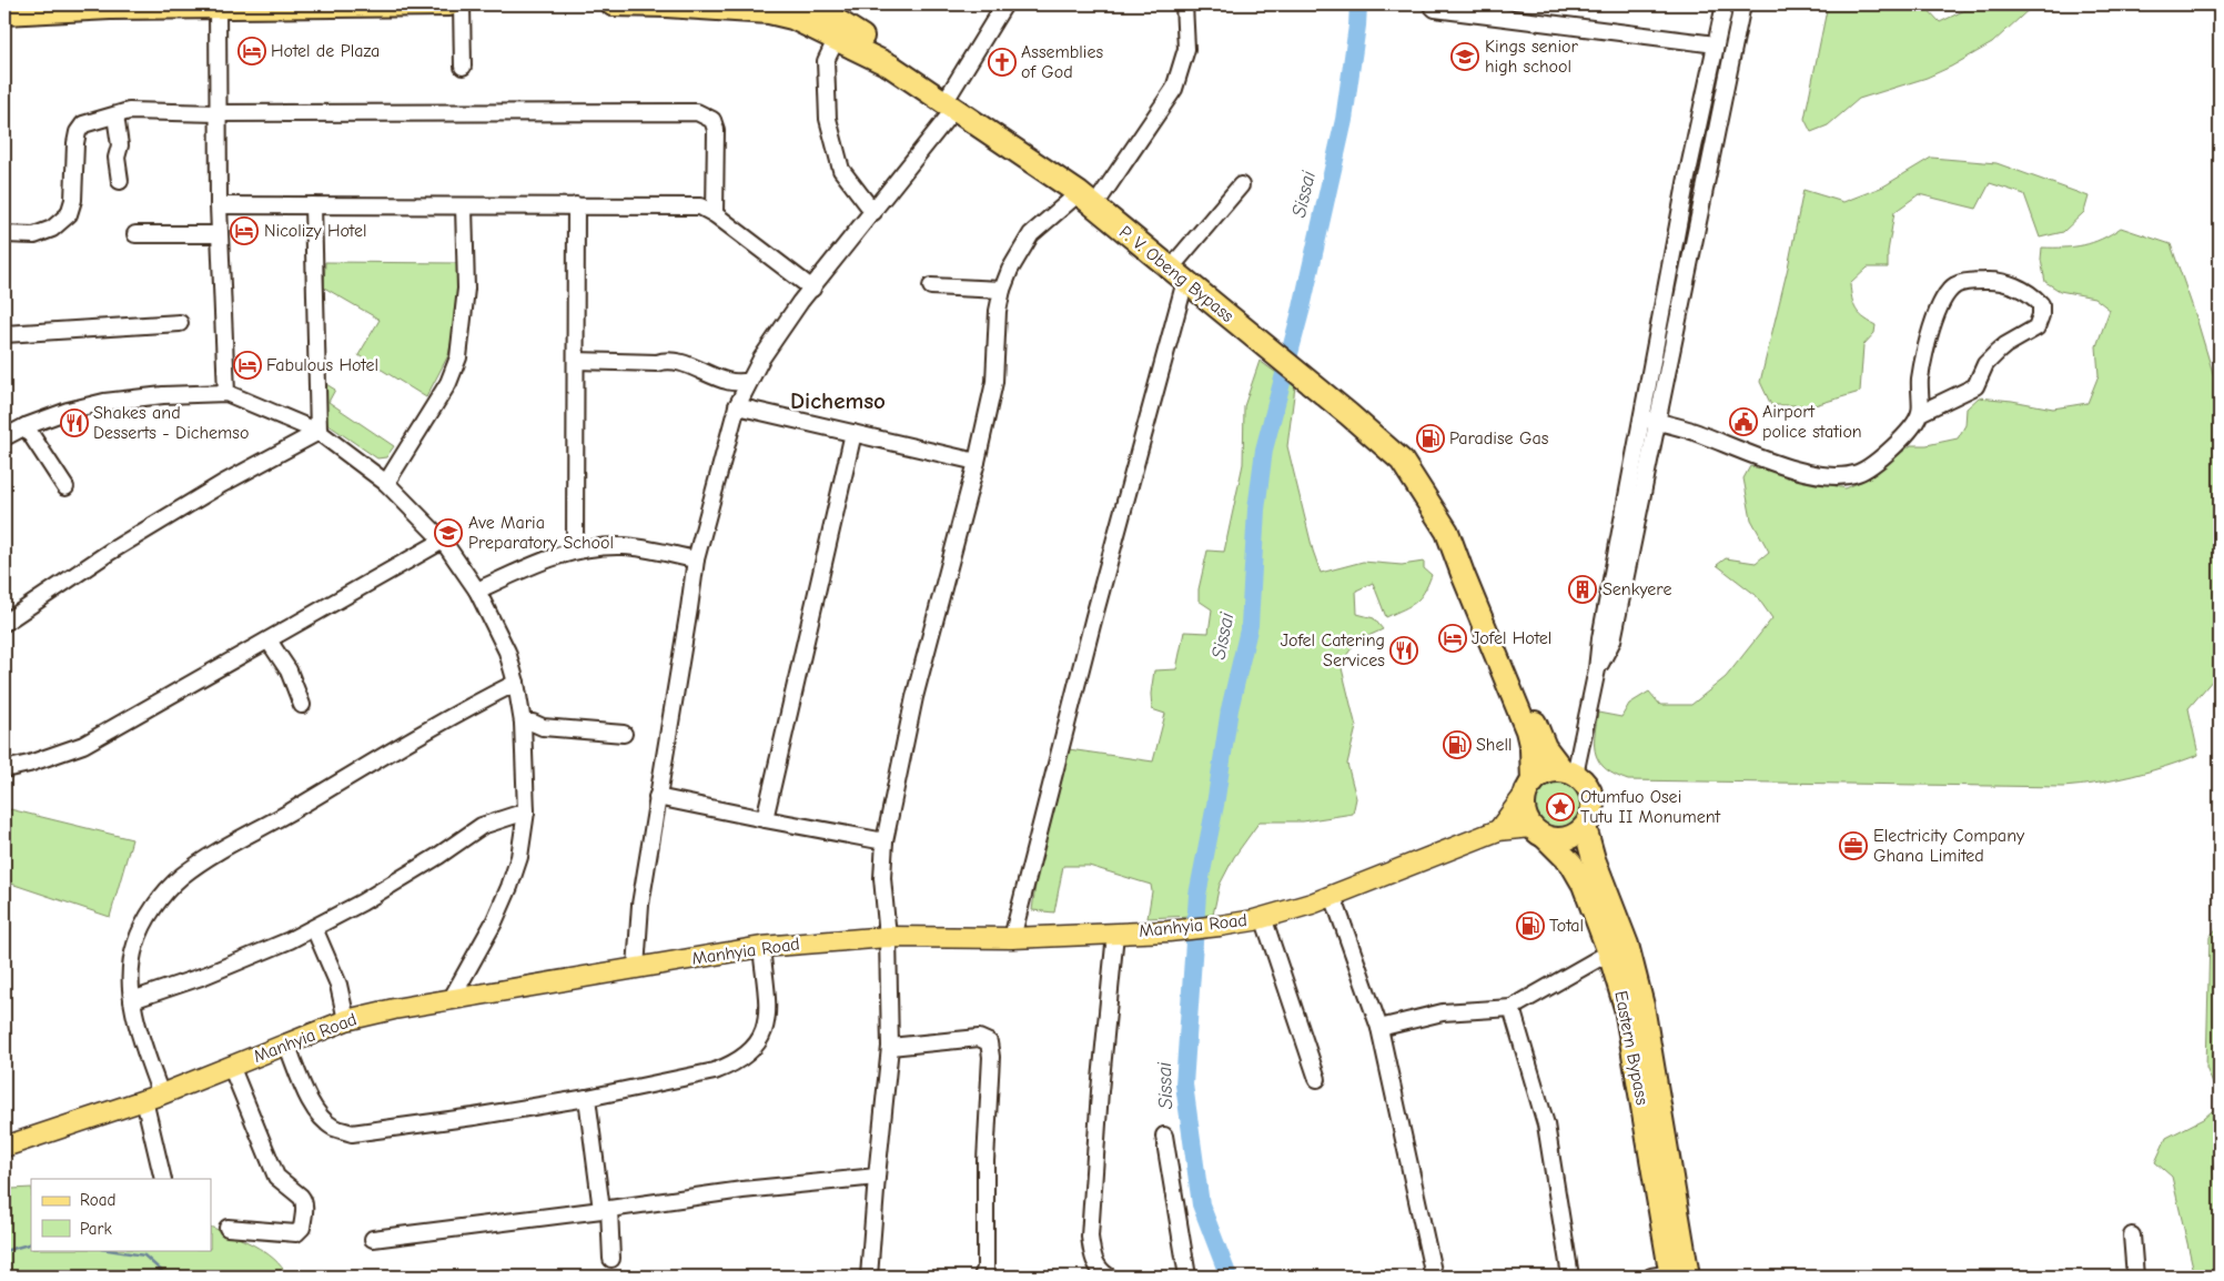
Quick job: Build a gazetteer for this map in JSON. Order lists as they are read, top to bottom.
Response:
{
  "streets": {
    "highway": ["P. V. Obeng Bypass", "Eastern Bypass"],
    "main road": ["Manhyia Road"]
  },
  "crossings": [
    ["P. V. Obeng Bypass", "Manhyia Road"],
    ["P. V. Obeng Bypass", "Eastern Bypass"],
    ["Manhyia Road", "Eastern Bypass"]
  ],
  "districts": ["Dichemso"],
  "water": ["Sissai"],
  "places": {
    "hotel": [
      "Hotel de Plaza",
      "Nicolizy Hotel",
      "Fabulous Hotel",
      "Jofel Hotel"
    ],
    "school or university": ["Kings senior high school", "Ave Maria Preparatory School"],
    "church": ["Assemblies of God"],
    "public building": ["Airport police station"],
    "restaurant": ["Shakes and Desserts - Dichemso", "Jofel Catering Services"],
    "fuel station": ["Paradise Gas", "Shell", "Total"],
    "building": ["Senkyere"],
    "place": ["Otumfuo Osei Tutu II Monument"],
    "office": ["Electricity Company Ghana Limited"]
  },
  "legend": ["Road", "Park"]
}
